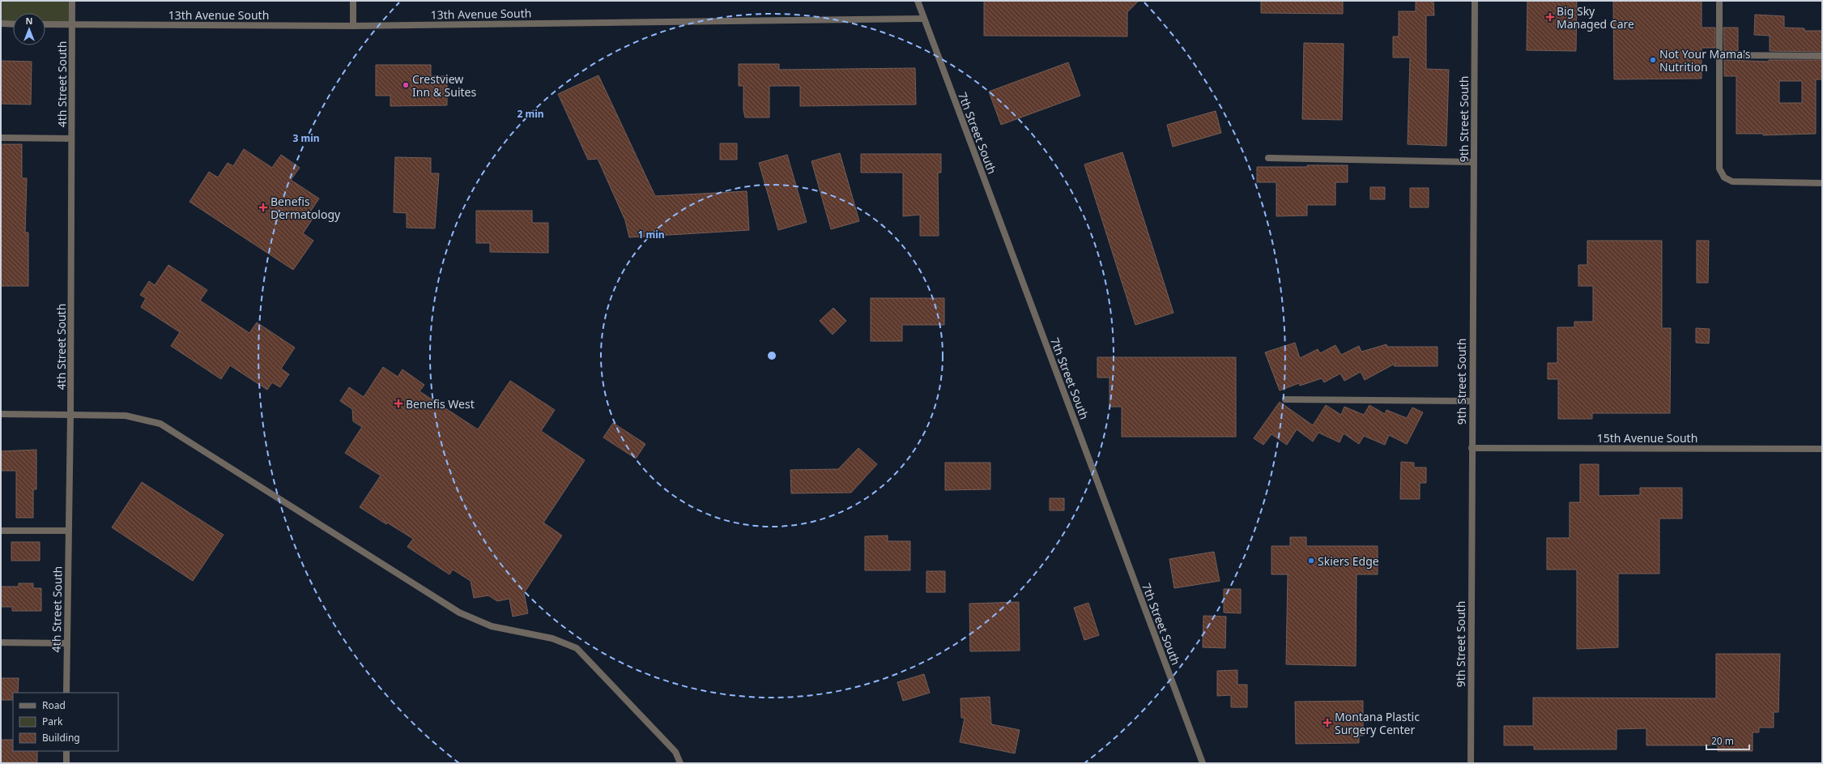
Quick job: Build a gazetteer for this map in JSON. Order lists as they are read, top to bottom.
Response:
{
  "streets": {
    "street": [
      "13th Avenue South",
      "4th Street South",
      "9th Street South",
      "7th Street South",
      "15th Avenue South"
    ]
  },
  "crossings": [
    ["13th Avenue South", "4th Street South"],
    ["13th Avenue South", "7th Street South"],
    ["9th Street South", "15th Avenue South"]
  ],
  "places": {
    "health": [
      "Big Sky Managed Care",
      "Benefis Dermatology",
      "Benefis West",
      "Montana Plastic Surgery Center"
    ],
    "other": ["Not Your Mama's Nutrition", "Crestview Inn & Suites", "Skiers Edge"]
  },
  "legend": ["Road", "Park", "Building"],
  "scale_bar": "20 m",
  "north": "top",
  "rings": ["2 min", "3 min", "1 min"]
}
